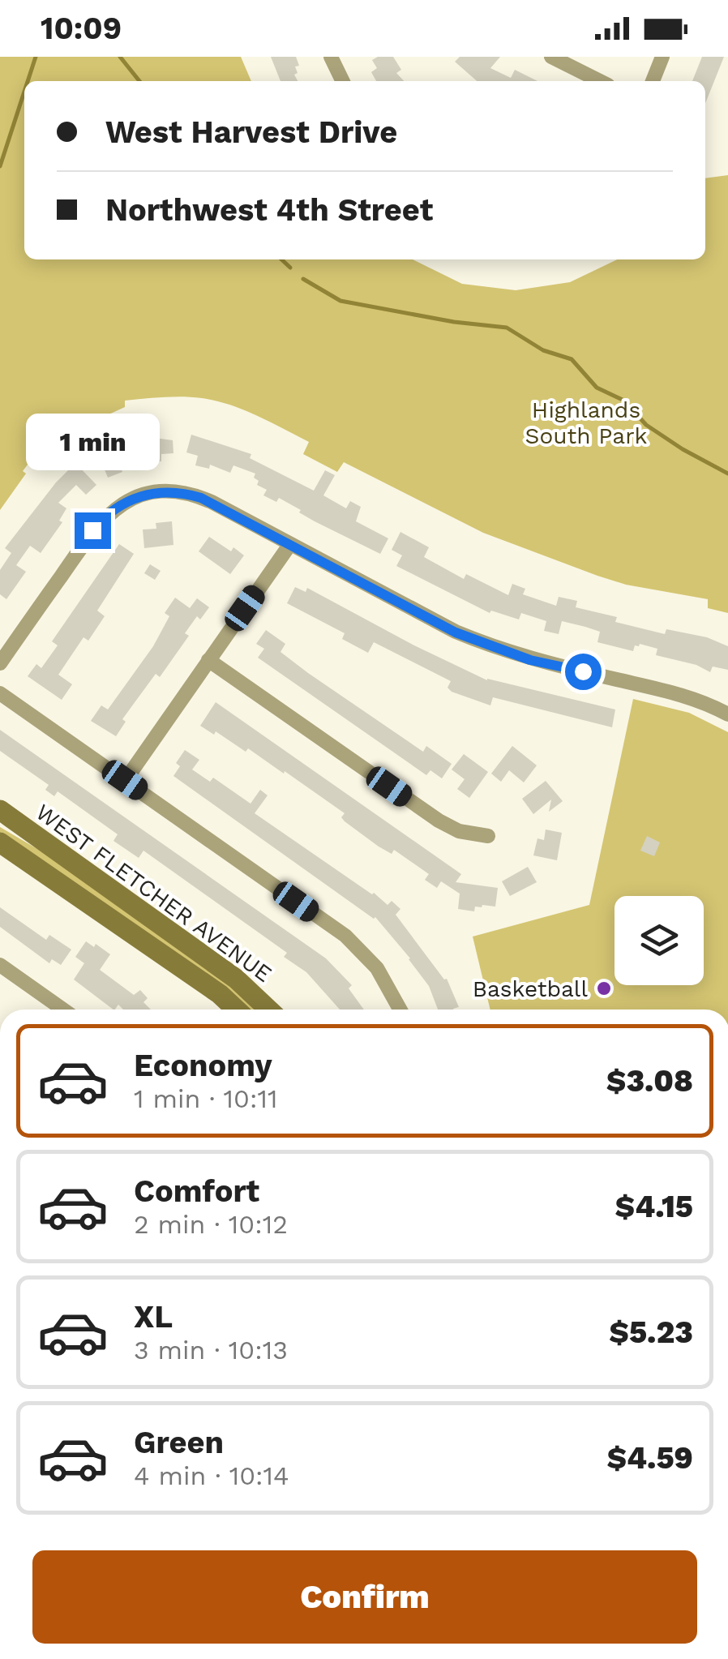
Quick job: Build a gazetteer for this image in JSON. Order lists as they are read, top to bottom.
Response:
{
  "streets": {
    "main road": ["WEST FLETCHER AVENUE"]
  },
  "parks": ["Highlands South Park"],
  "places": ["Basketball"],
  "page": {
    "status": "10:09",
    "banner": ["West Harvest Drive", "Northwest 4th Street"],
    "bubble": "1 min",
    "list": [
      {
        "name": "Economy",
        "note": "1 min · 10:11",
        "value": "$3.08"
      },
      {
        "name": "Comfort",
        "note": "2 min · 10:12",
        "value": "$4.15"
      },
      {
        "name": "XL",
        "note": "3 min · 10:13",
        "value": "$5.23"
      },
      {
        "name": "Green",
        "note": "4 min · 10:14",
        "value": "$4.59"
      }
    ],
    "buttons": "Confirm"
  }
}
